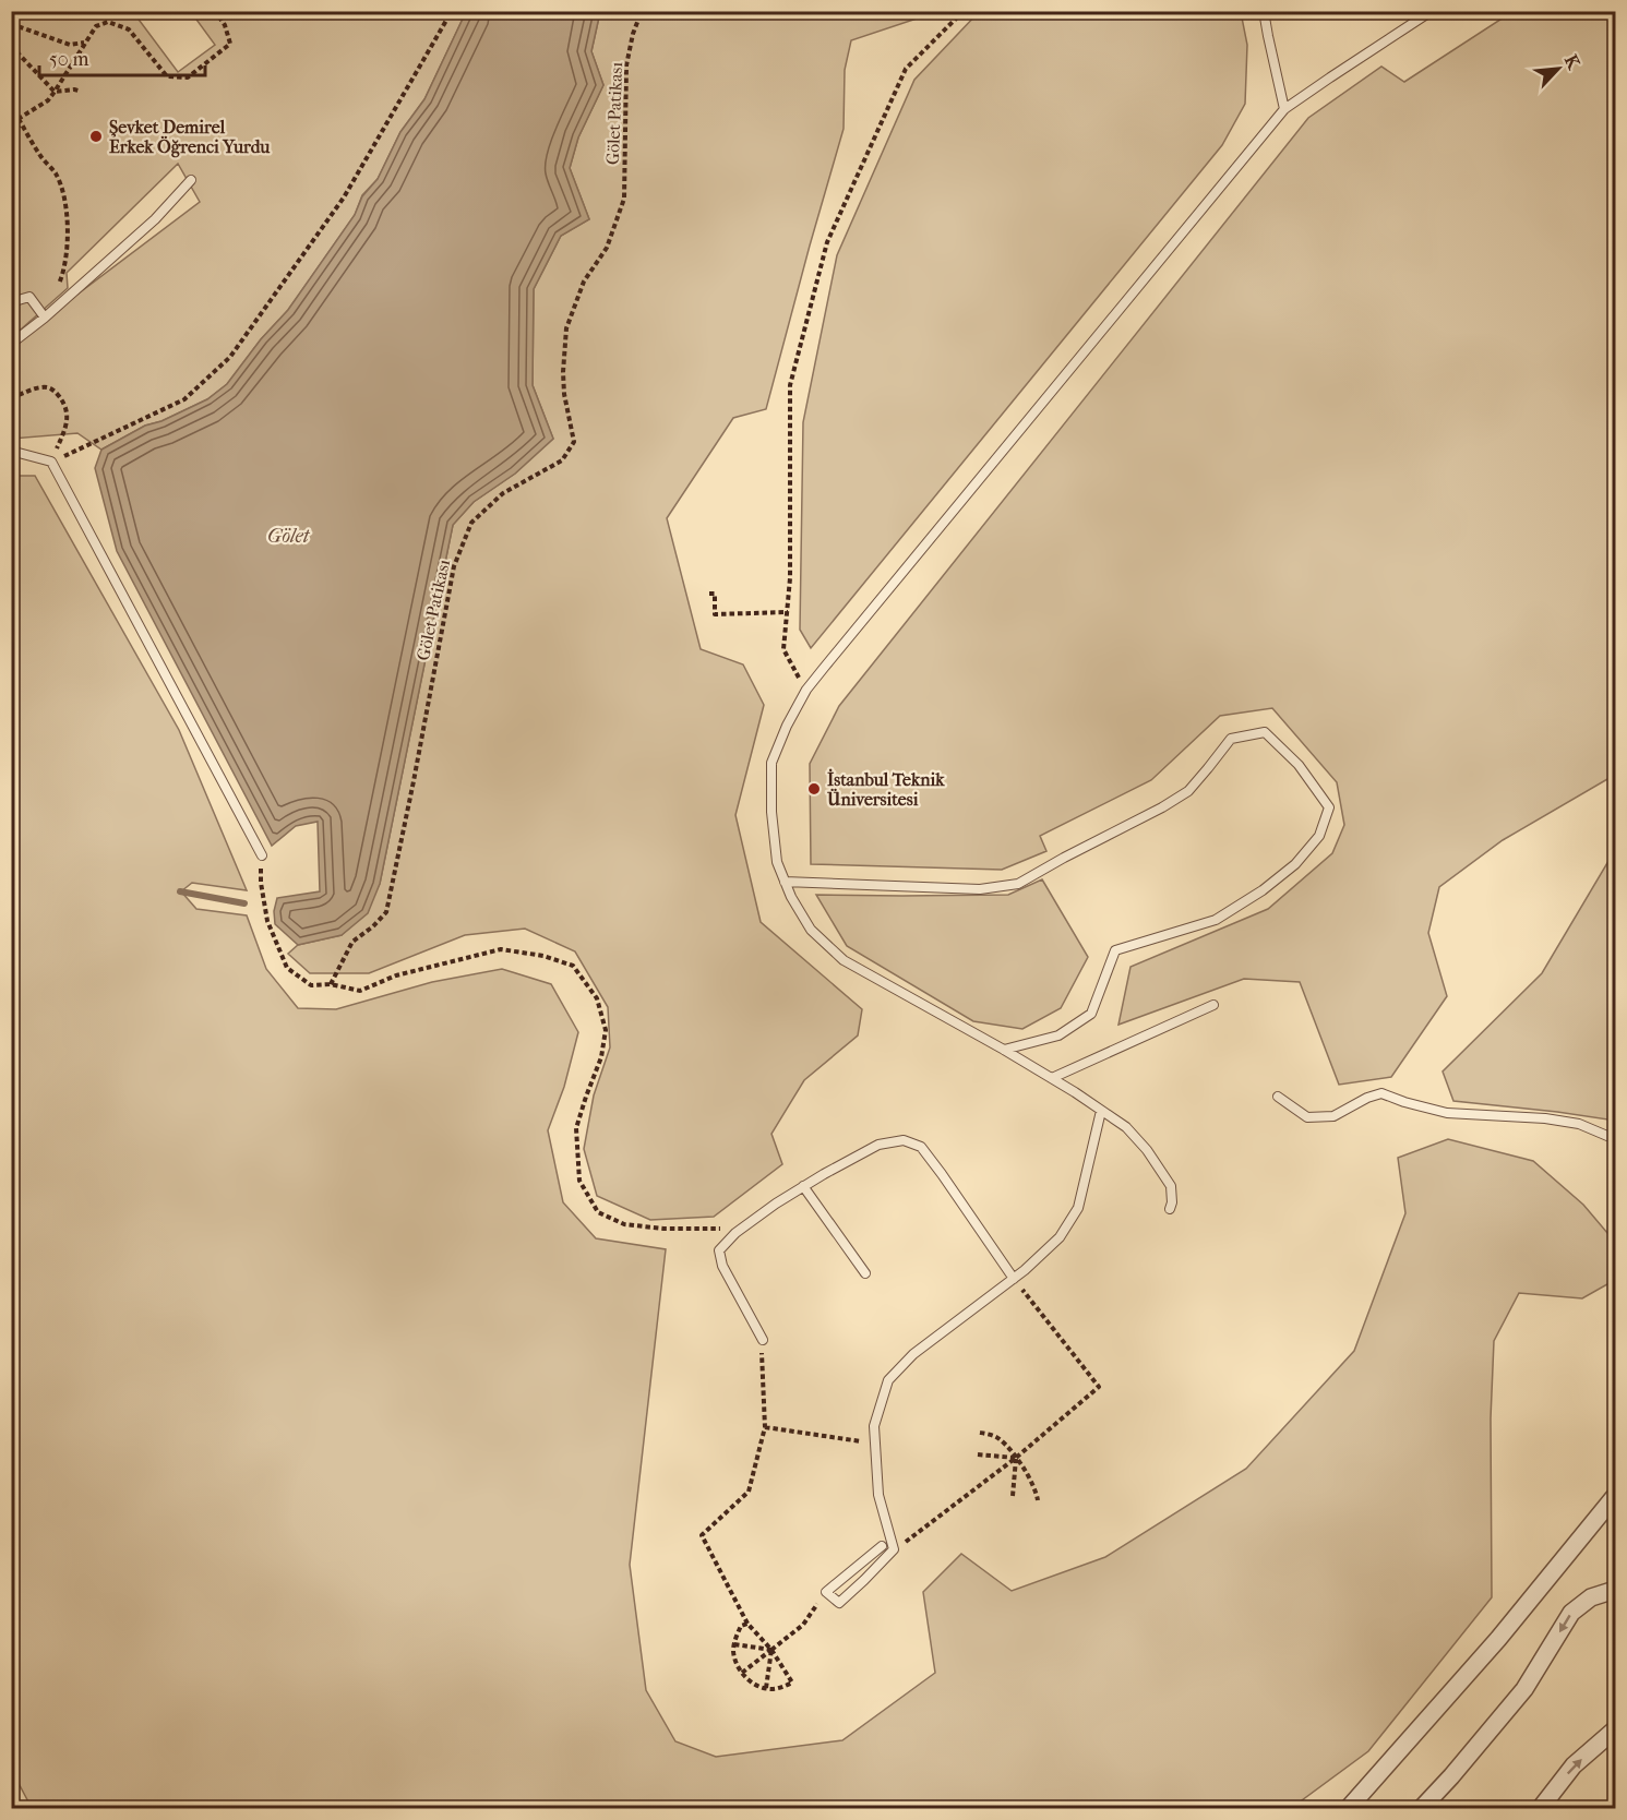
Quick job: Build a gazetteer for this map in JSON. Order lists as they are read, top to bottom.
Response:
{
  "streets": {
    "path": ["Gölet Patikası"]
  },
  "water": ["Gölet"],
  "places": ["Şevket Demirel Erkek Öğrenci Yurdu", "İstanbul Teknik Üniversitesi"],
  "scale_bar": "50 m",
  "north": "top right"
}
